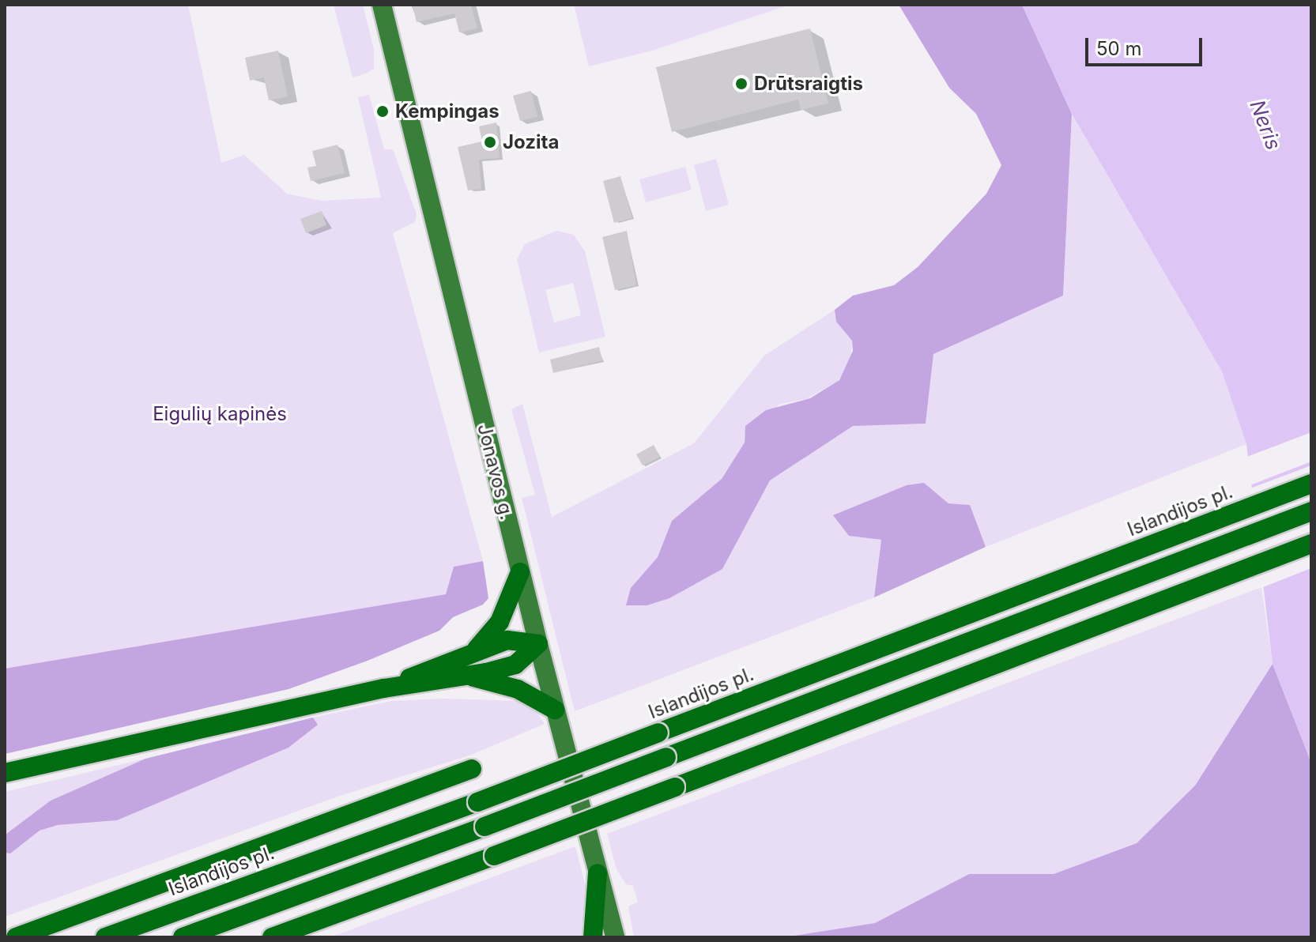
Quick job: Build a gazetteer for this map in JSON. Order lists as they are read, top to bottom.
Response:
{
  "streets": {
    "highway": ["Islandijos pl."],
    "main road": ["Jonavos g."]
  },
  "water": ["Neris"],
  "parks": ["Eigulių kapinės"],
  "places": ["Drūtsraigtis", "Kempingas", "Jozita"],
  "scale_bar": "50 m"
}
